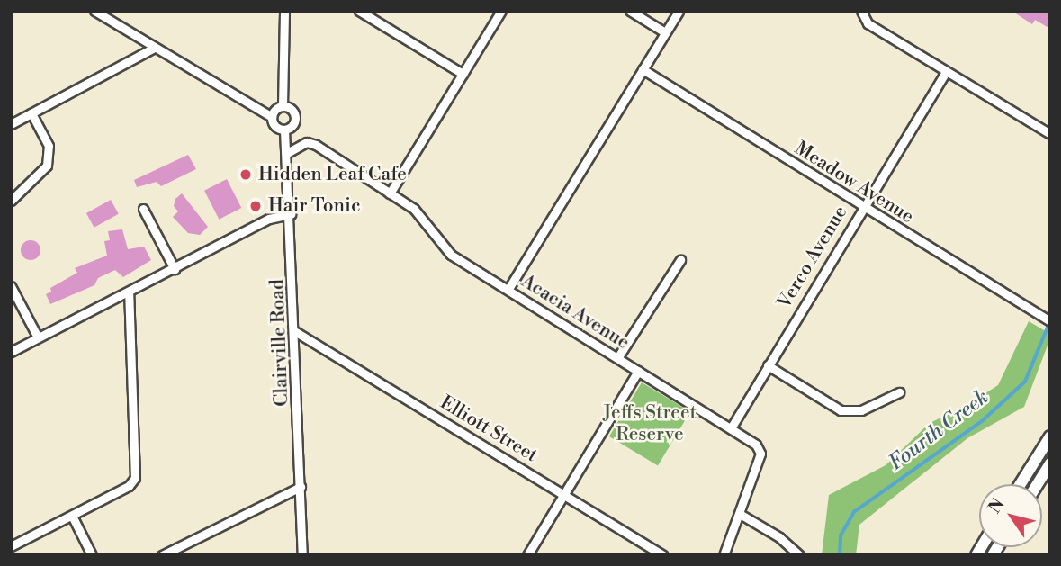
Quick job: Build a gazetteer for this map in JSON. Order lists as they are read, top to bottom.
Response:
{
  "streets": {
    "street": [
      "Meadow Avenue",
      "Verco Avenue",
      "Acacia Avenue",
      "Clairville Road",
      "Elliott Street"
    ]
  },
  "crossings": [
    ["Meadow Avenue", "Verco Avenue"],
    ["Verco Avenue", "Acacia Avenue"],
    ["Acacia Avenue", "Clairville Road"],
    ["Clairville Road", "Elliott Street"]
  ],
  "water": ["Fourth Creek"],
  "parks": ["Jeffs Street Reserve"],
  "places": ["Hidden Leaf Cafe", "Hair Tonic"],
  "north": "top left"
}
